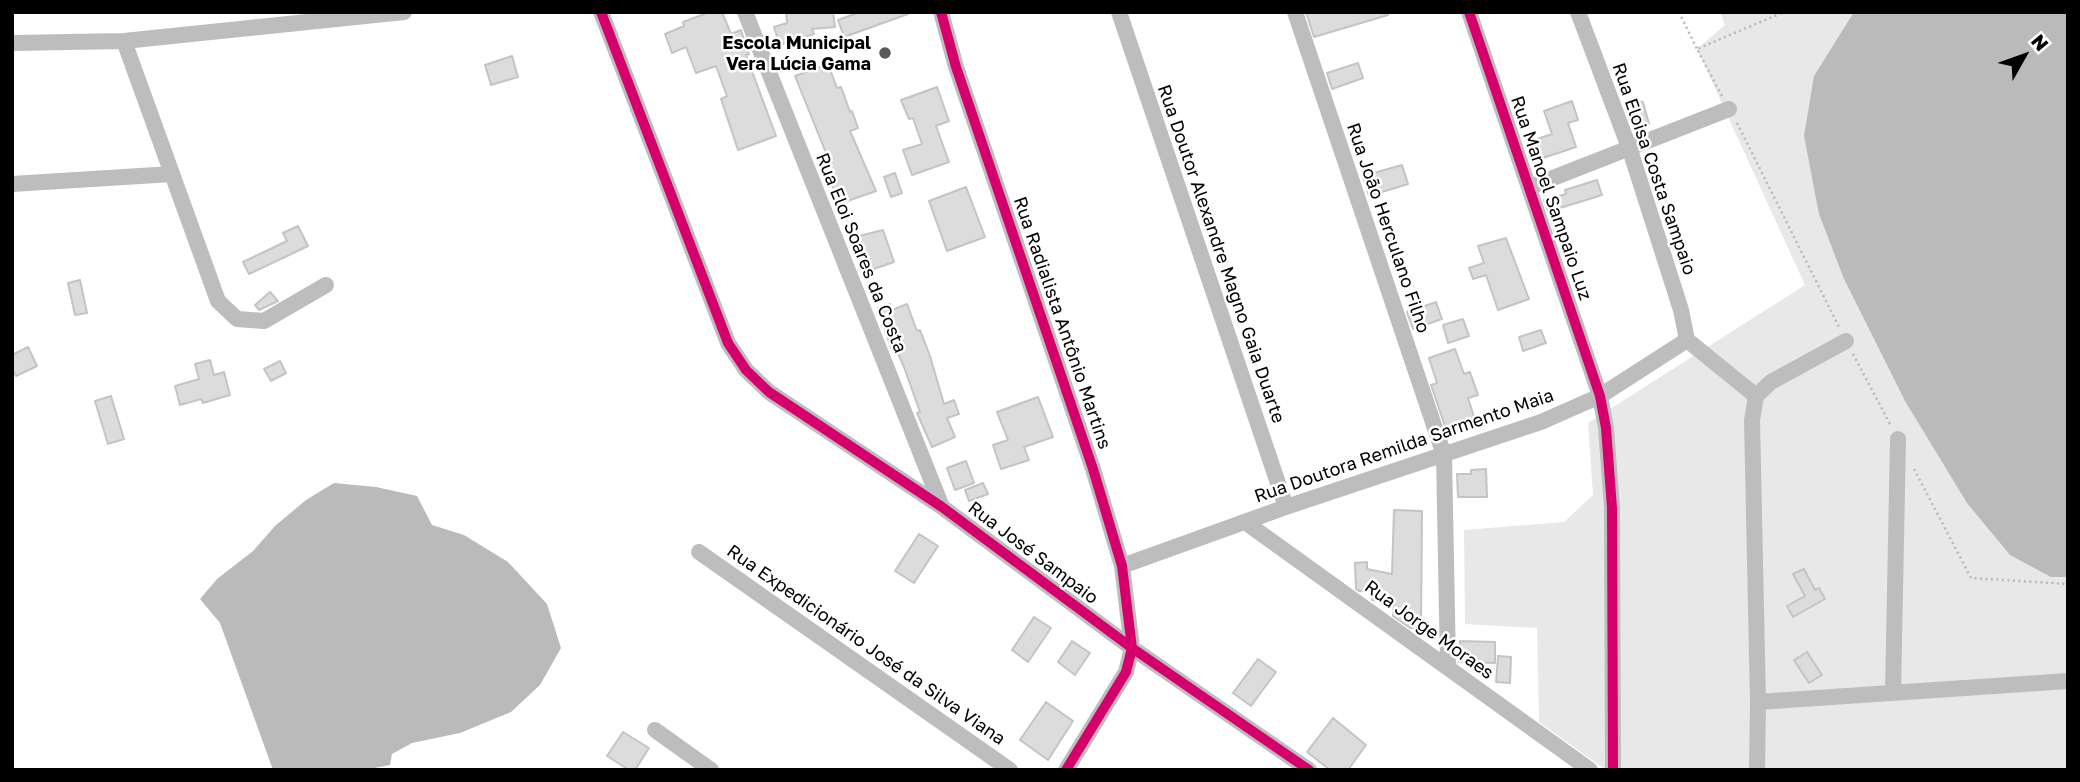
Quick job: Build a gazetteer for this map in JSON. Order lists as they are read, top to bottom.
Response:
{
  "streets": {
    "street": [
      "Rua Eloisa Costa Sampaio",
      "Rua Manoel Sampaio Luz",
      "Rua João Herculano Filho",
      "Rua Eloi Soares da Costa",
      "Rua Doutor Alexandre Magno Gaia Duarte",
      "Rua Radialista Antônio Martins",
      "Rua Doutora Remilda Sarmento Maia",
      "Rua José Sampaio",
      "Rua Jorge Moraes",
      "Rua Expedicionário José da Silva Viana"
    ]
  },
  "crossings": [
    ["Rua Eloisa Costa Sampaio", "Rua Doutora Remilda Sarmento Maia"],
    ["Rua Manoel Sampaio Luz", "Rua Doutora Remilda Sarmento Maia"],
    ["Rua João Herculano Filho", "Rua Doutora Remilda Sarmento Maia"],
    ["Rua João Herculano Filho", "Rua Jorge Moraes"],
    ["Rua Eloi Soares da Costa", "Rua José Sampaio"],
    ["Rua Doutor Alexandre Magno Gaia Duarte", "Rua Doutora Remilda Sarmento Maia"],
    ["Rua Radialista Antônio Martins", "Rua Doutora Remilda Sarmento Maia"],
    ["Rua Radialista Antônio Martins", "Rua José Sampaio"],
    ["Rua Doutora Remilda Sarmento Maia", "Rua Jorge Moraes"]
  ],
  "places": ["Escola Municipal Vera Lúcia Gama"],
  "north": "top right"
}
